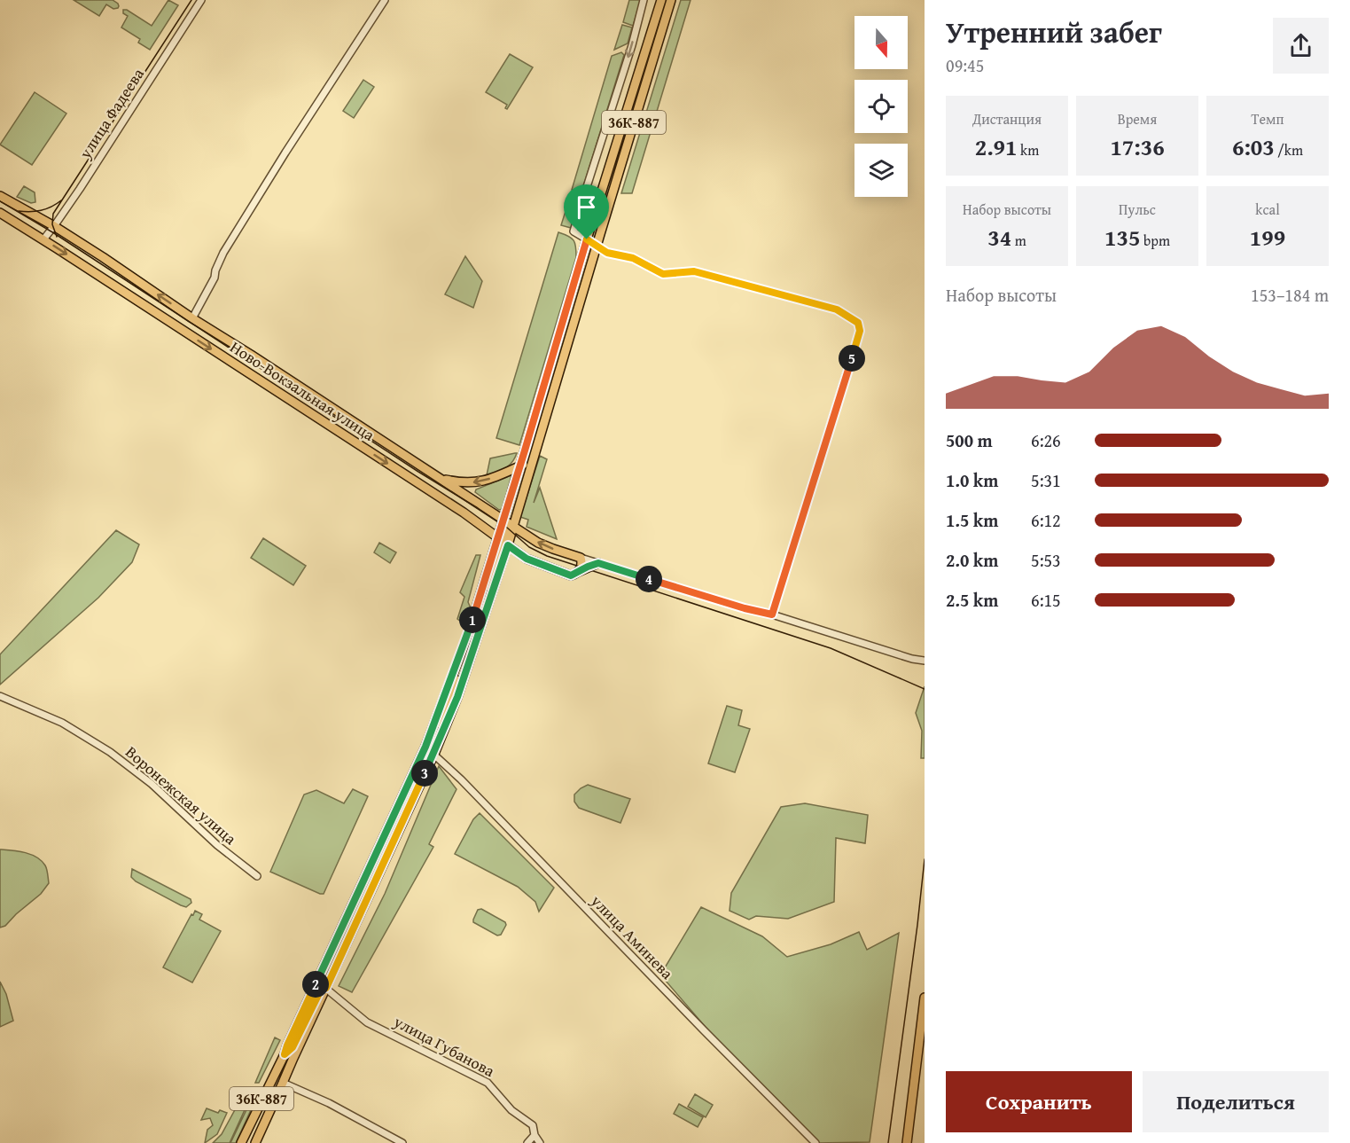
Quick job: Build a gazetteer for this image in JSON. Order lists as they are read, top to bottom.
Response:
{
  "streets": {
    "main road": ["36К-887", "Ново-Вокзальная улица"],
    "street": [
      "улица Фадеева",
      "Воронежская улица",
      "улица Аминева",
      "улица Губанова"
    ]
  },
  "crossings": [
    ["улица Фадеева", "Ново-Вокзальная улица"],
    ["36К-887", "Ново-Вокзальная улица"],
    ["36К-887", "улица Аминева"],
    ["36К-887", "улица Губанова"]
  ],
  "north": "bottom",
  "page": {
    "heading": ["Утренний забег", "09:45"],
    "stats": [
      ["Дистанция", "2.91 km"],
      ["Время", "17:36"],
      ["Темп", "6:03 /km"],
      ["Набор высоты", "34 m"],
      ["Пульс", "135 bpm"],
      ["kcal", "199"]
    ],
    "chart": ["Набор высоты", "153–184 m"],
    "pins": [
      "5",
      "4",
      "1",
      "3",
      "2"
    ],
    "list": [
      {
        "name": "500 m",
        "note": "6:26"
      },
      {
        "name": "1.0 km",
        "note": "5:31"
      },
      {
        "name": "1.5 km",
        "note": "6:12"
      },
      {
        "name": "2.0 km",
        "note": "5:53"
      },
      {
        "name": "2.5 km",
        "note": "6:15"
      }
    ],
    "buttons": ["Сохранить", "Поделиться"]
  }
}
